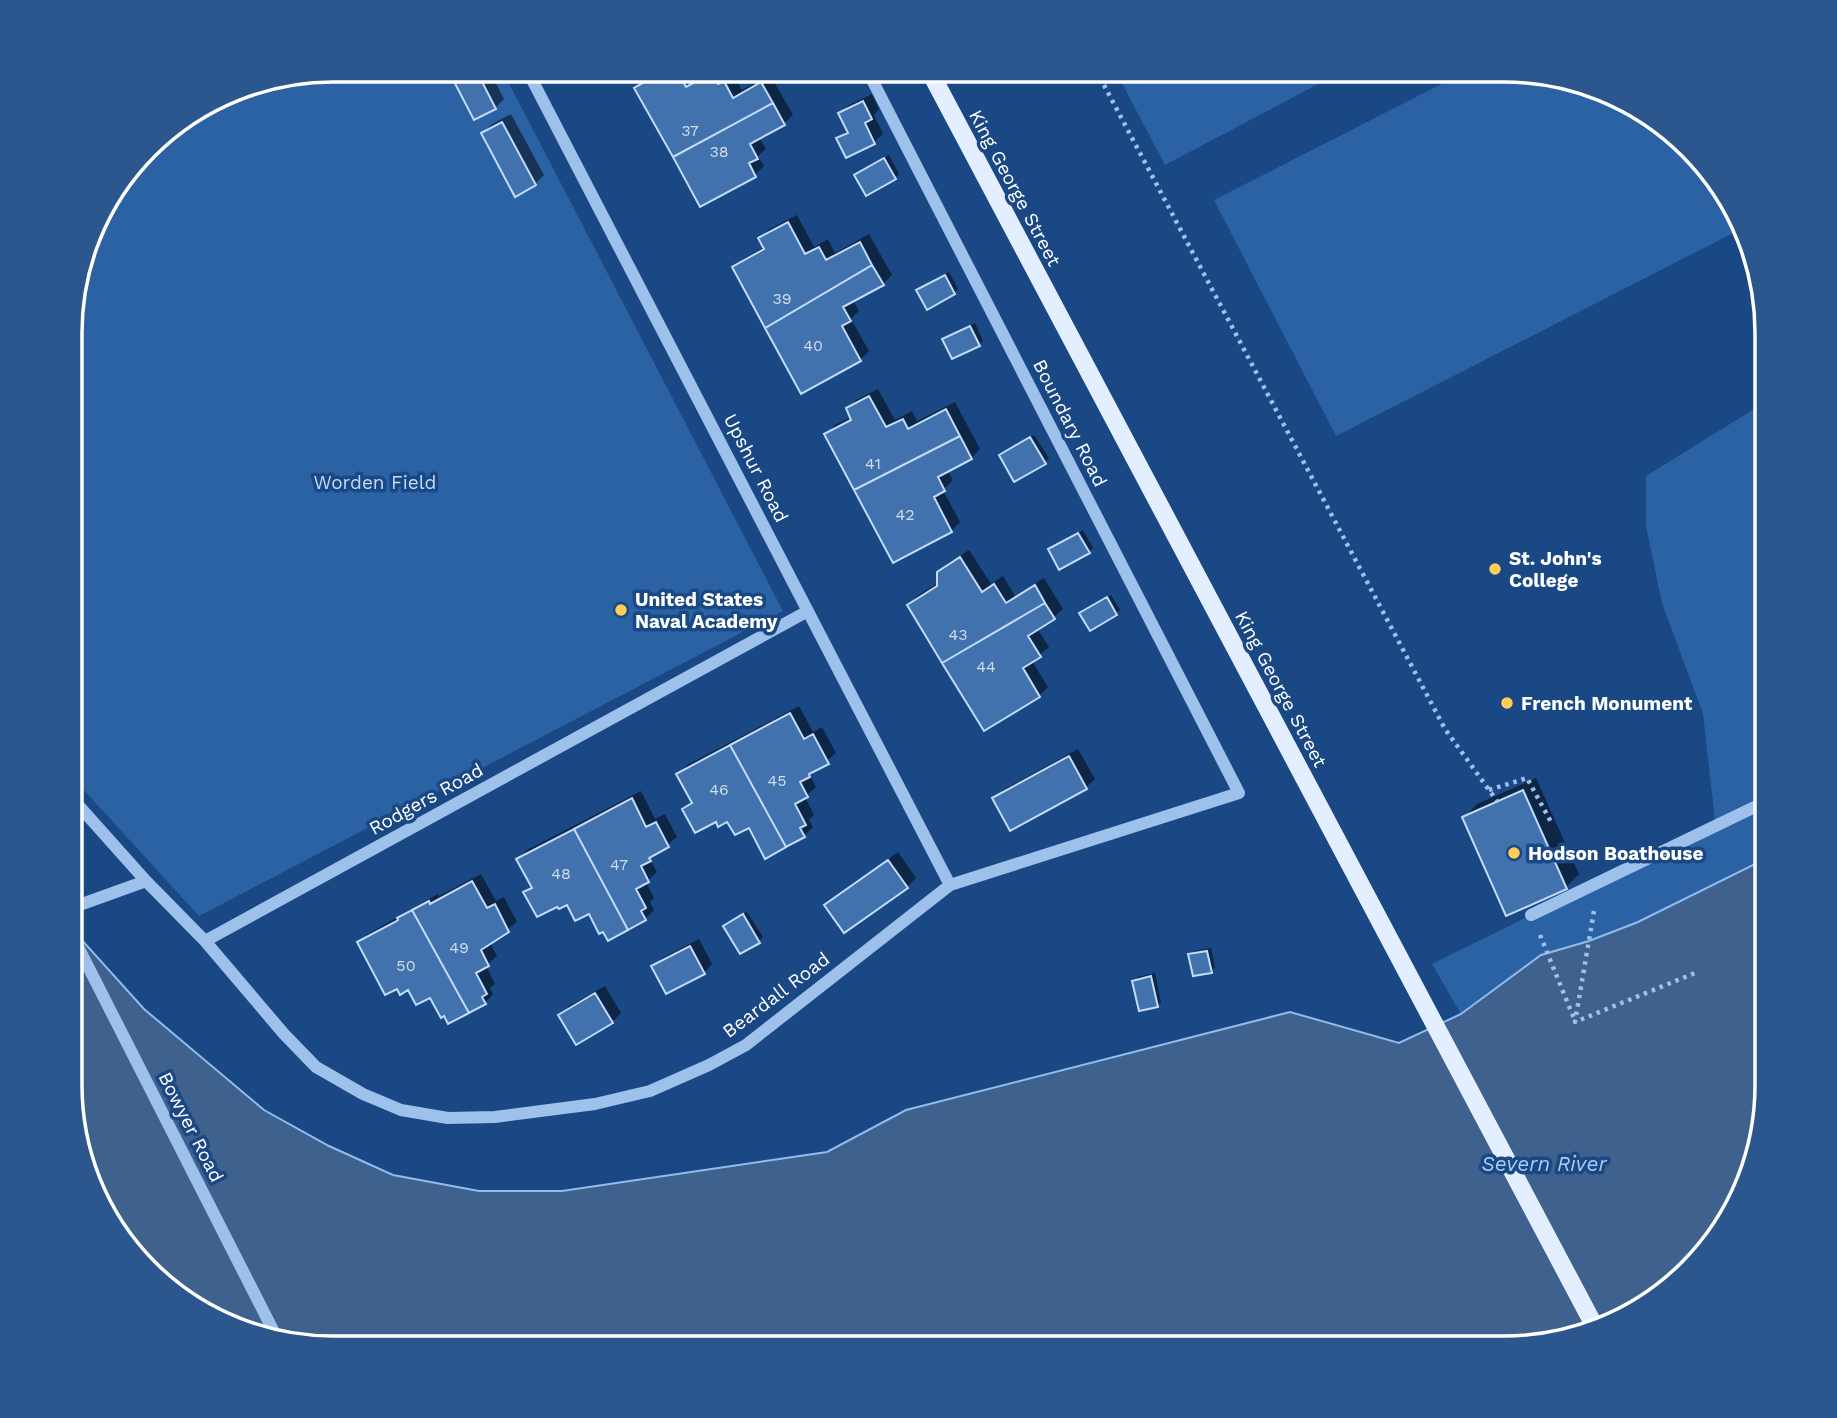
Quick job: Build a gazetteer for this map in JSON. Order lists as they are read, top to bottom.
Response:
{
  "streets": {
    "main road": ["King George Street"],
    "street": [
      "Boundary Road",
      "Upshur Road",
      "Rodgers Road",
      "Beardall Road",
      "Bowyer Road"
    ]
  },
  "crossings": [
    ["Boundary Road", "Beardall Road"],
    ["Upshur Road", "Rodgers Road"],
    ["Upshur Road", "Beardall Road"],
    ["Rodgers Road", "Beardall Road"]
  ],
  "water": ["Severn River"],
  "parks": ["Worden Field"],
  "places": [
    "St. John's College",
    "United States Naval Academy",
    "French Monument",
    "Hodson Boathouse"
  ],
  "house_numbers": [
    "37",
    "38",
    "39",
    "40",
    "41",
    "42",
    "43",
    "44",
    "45",
    "46",
    "47",
    "48",
    "49",
    "50"
  ]
}
